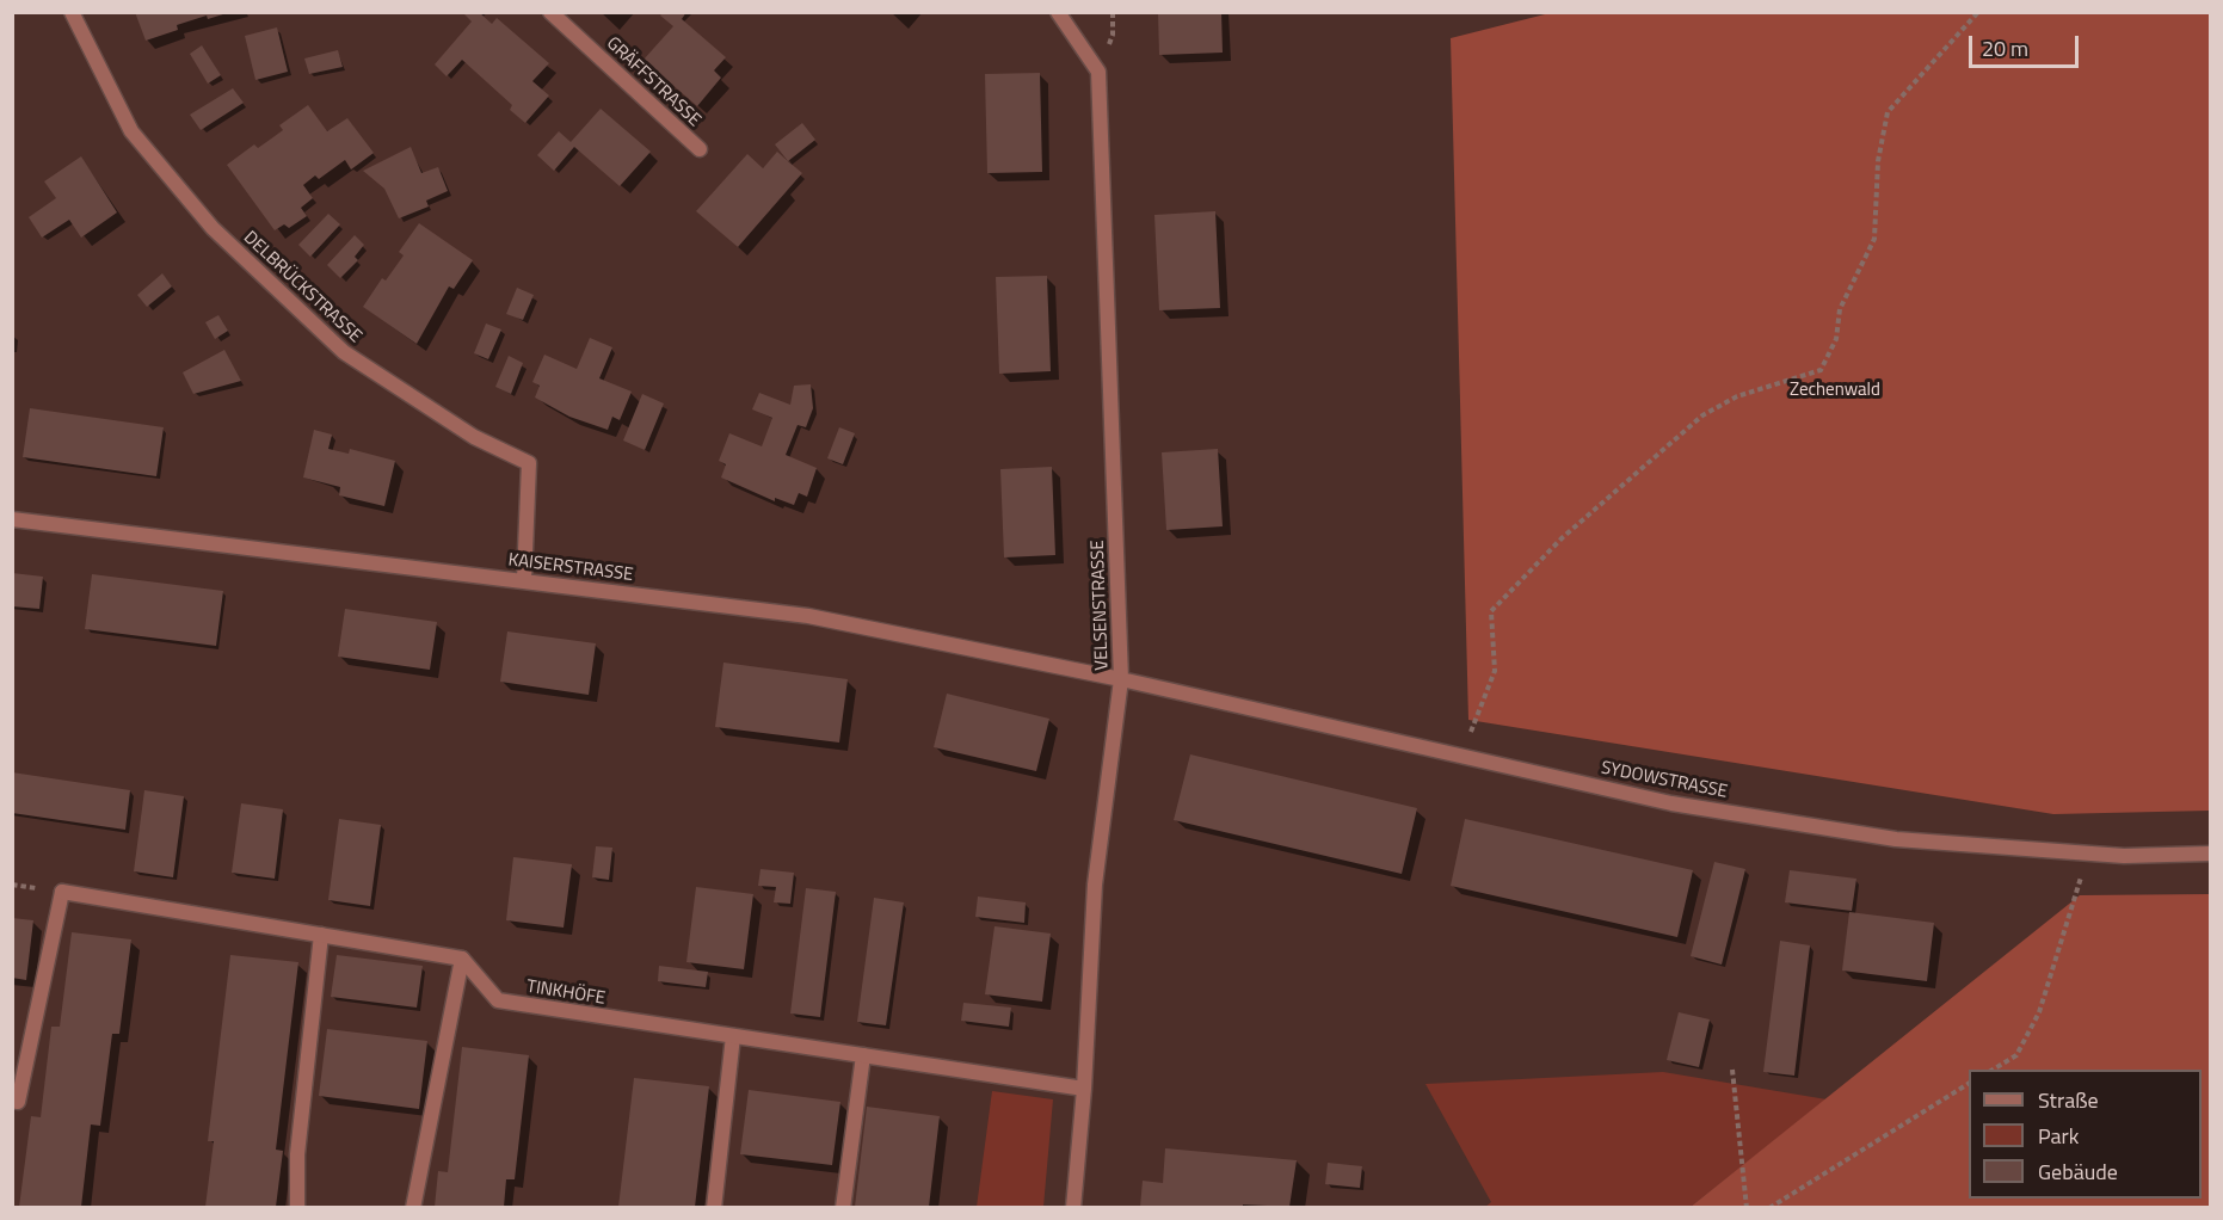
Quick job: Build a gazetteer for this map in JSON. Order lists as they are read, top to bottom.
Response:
{
  "streets": {
    "street": [
      "GRÄFFSTRASSE",
      "DELBRÜCKSTRASSE",
      "KAISERSTRASSE",
      "VELSENSTRASSE",
      "SYDOWSTRASSE",
      "TINKHÖFE"
    ]
  },
  "crossings": [
    ["DELBRÜCKSTRASSE", "KAISERSTRASSE"],
    ["KAISERSTRASSE", "VELSENSTRASSE"],
    ["KAISERSTRASSE", "SYDOWSTRASSE"],
    ["VELSENSTRASSE", "SYDOWSTRASSE"],
    ["VELSENSTRASSE", "TINKHÖFE"]
  ],
  "parks": ["Zechenwald"],
  "legend": ["Straße", "Park", "Gebäude"],
  "scale_bar": "20 m"
}
